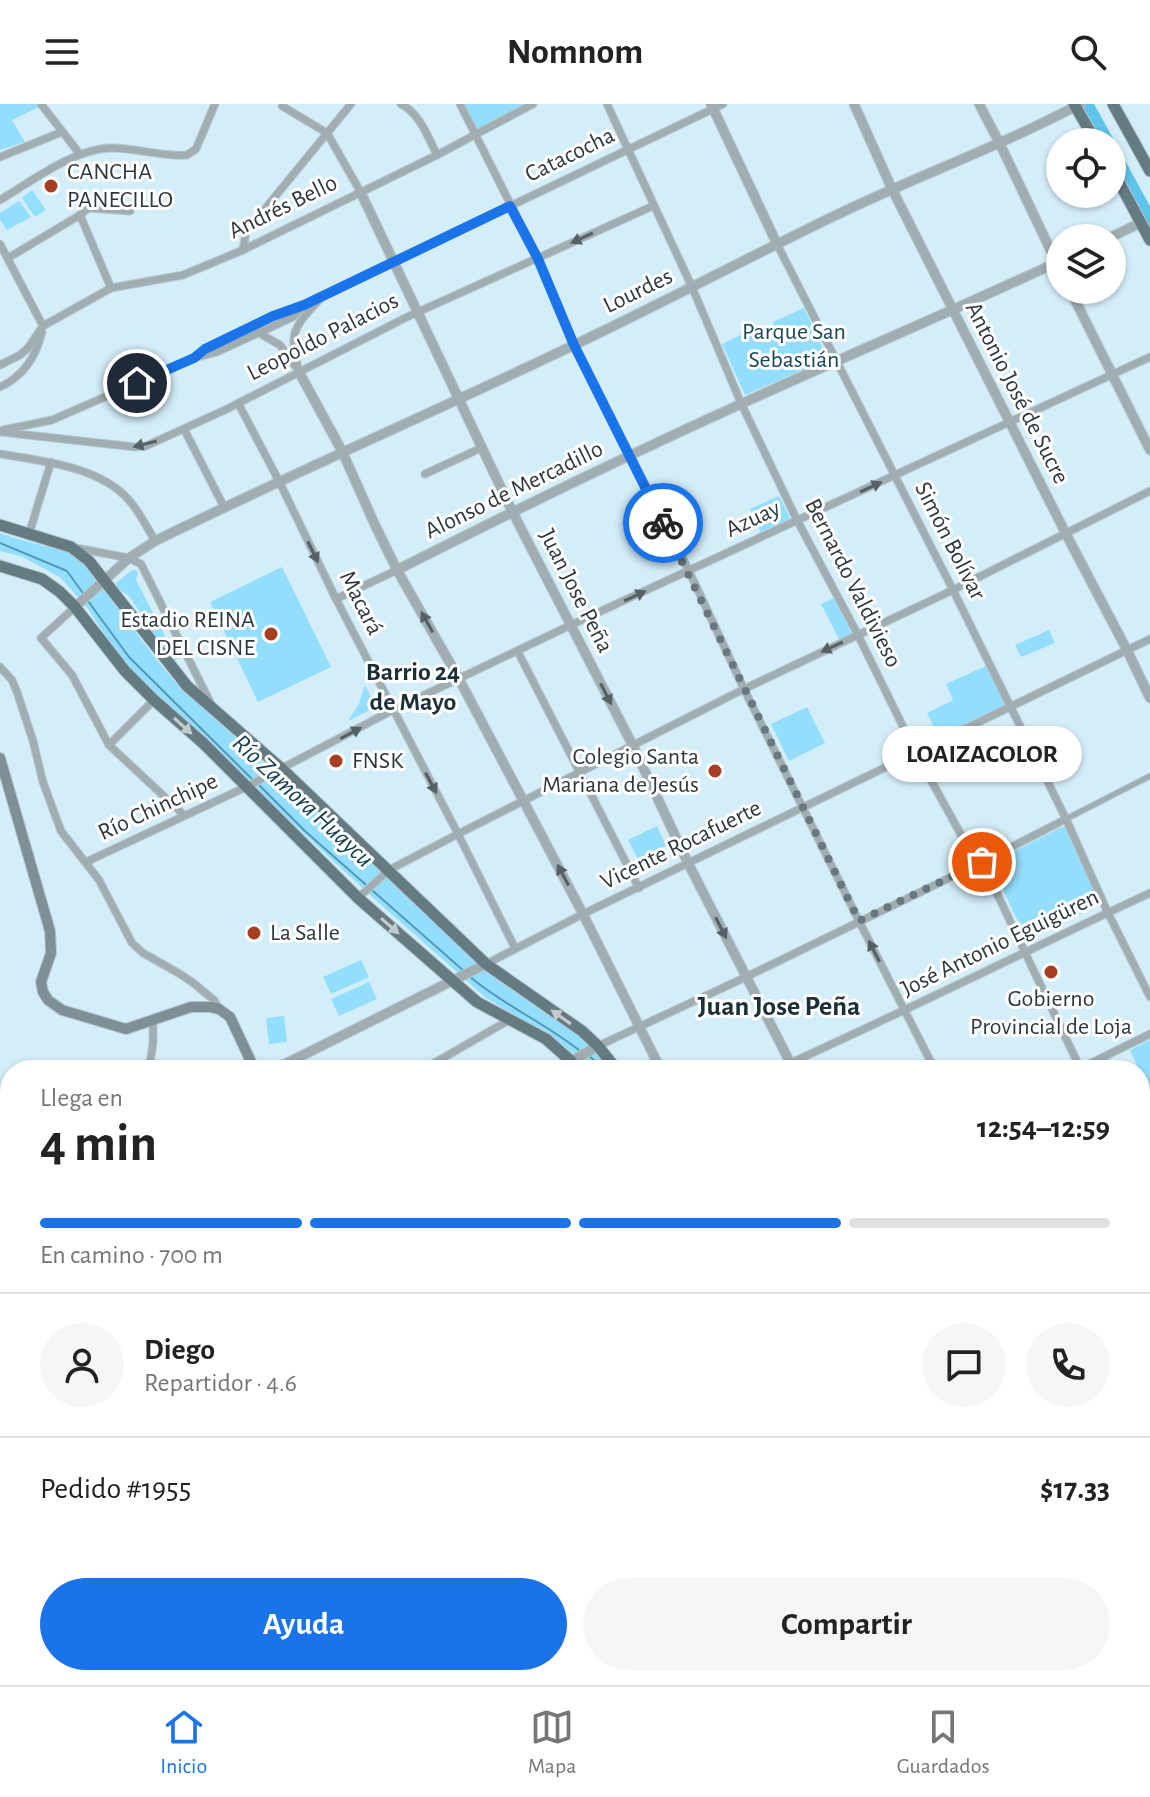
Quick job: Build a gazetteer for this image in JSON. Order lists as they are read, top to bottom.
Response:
{
  "streets": {
    "street": [
      "Catacocha",
      "Andrés Bello",
      "Lourdes",
      "Leopoldo Palacios",
      "Antonio José de Sucre",
      "Alonso de Mercadillo",
      "Azuay",
      "Simón Bolívar",
      "Bernardo Valdivieso",
      "Juan Jose Peña",
      "Macará",
      "Río Chinchipe",
      "Vicente Rocafuerte",
      "José Antonio Eguigüren"
    ]
  },
  "crossings": [
    ["Catacocha", "Leopoldo Palacios"],
    ["Catacocha", "Simón Bolívar"],
    ["Catacocha", "Bernardo Valdivieso"],
    ["Catacocha", "Juan Jose Peña"],
    ["Andrés Bello", "Juan Jose Peña"],
    ["Lourdes", "Antonio José de Sucre"],
    ["Lourdes", "Simón Bolívar"],
    ["Lourdes", "Bernardo Valdivieso"],
    ["Lourdes", "Juan Jose Peña"],
    ["Lourdes", "Macará"],
    ["Leopoldo Palacios", "Bernardo Valdivieso"],
    ["Leopoldo Palacios", "Juan Jose Peña"],
    ["Leopoldo Palacios", "Macará"],
    ["Antonio José de Sucre", "Alonso de Mercadillo"],
    ["Antonio José de Sucre", "Azuay"],
    ["Antonio José de Sucre", "Vicente Rocafuerte"],
    ["Alonso de Mercadillo", "Simón Bolívar"],
    ["Alonso de Mercadillo", "Bernardo Valdivieso"],
    ["Alonso de Mercadillo", "Juan Jose Peña"],
    ["Alonso de Mercadillo", "Macará"],
    ["Azuay", "Simón Bolívar"],
    ["Azuay", "Bernardo Valdivieso"],
    ["Azuay", "Juan Jose Peña"],
    ["Azuay", "Macará"],
    ["Azuay", "Río Chinchipe"],
    ["Simón Bolívar", "Vicente Rocafuerte"],
    ["Simón Bolívar", "José Antonio Eguigüren"],
    ["Bernardo Valdivieso", "Vicente Rocafuerte"],
    ["Bernardo Valdivieso", "José Antonio Eguigüren"],
    ["Juan Jose Peña", "Vicente Rocafuerte"],
    ["Macará", "Vicente Rocafuerte"]
  ],
  "one_way": ["Leopoldo Palacios", "Azuay", "Macará"],
  "districts": ["Barrio 24 de Mayo", "Juan Jose Peña"],
  "water": ["Río Zamora Huaycu"],
  "parks": ["Parque San Sebastián"],
  "places": [
    "CANCHA PANECILLO",
    "Estadio REINA DEL CISNE",
    "FNSK",
    "Colegio Santa Mariana de Jesús",
    "LOAIZACOLOR",
    "La Salle",
    "Gobierno Provincial de Loja"
  ],
  "page": {
    "header": "Nomnom",
    "bubble": "LOAIZACOLOR",
    "heading": ["4 min", "Llega en", "12:54–12:59"],
    "panel": [
      "Diego",
      "Repartidor · 4.6",
      "Pedido #1955",
      "$17.33"
    ],
    "bar": "En camino · 700 m",
    "buttons": ["Ayuda", "Compartir"],
    "tabs": ["Inicio", "Mapa", "Guardados"]
  }
}
